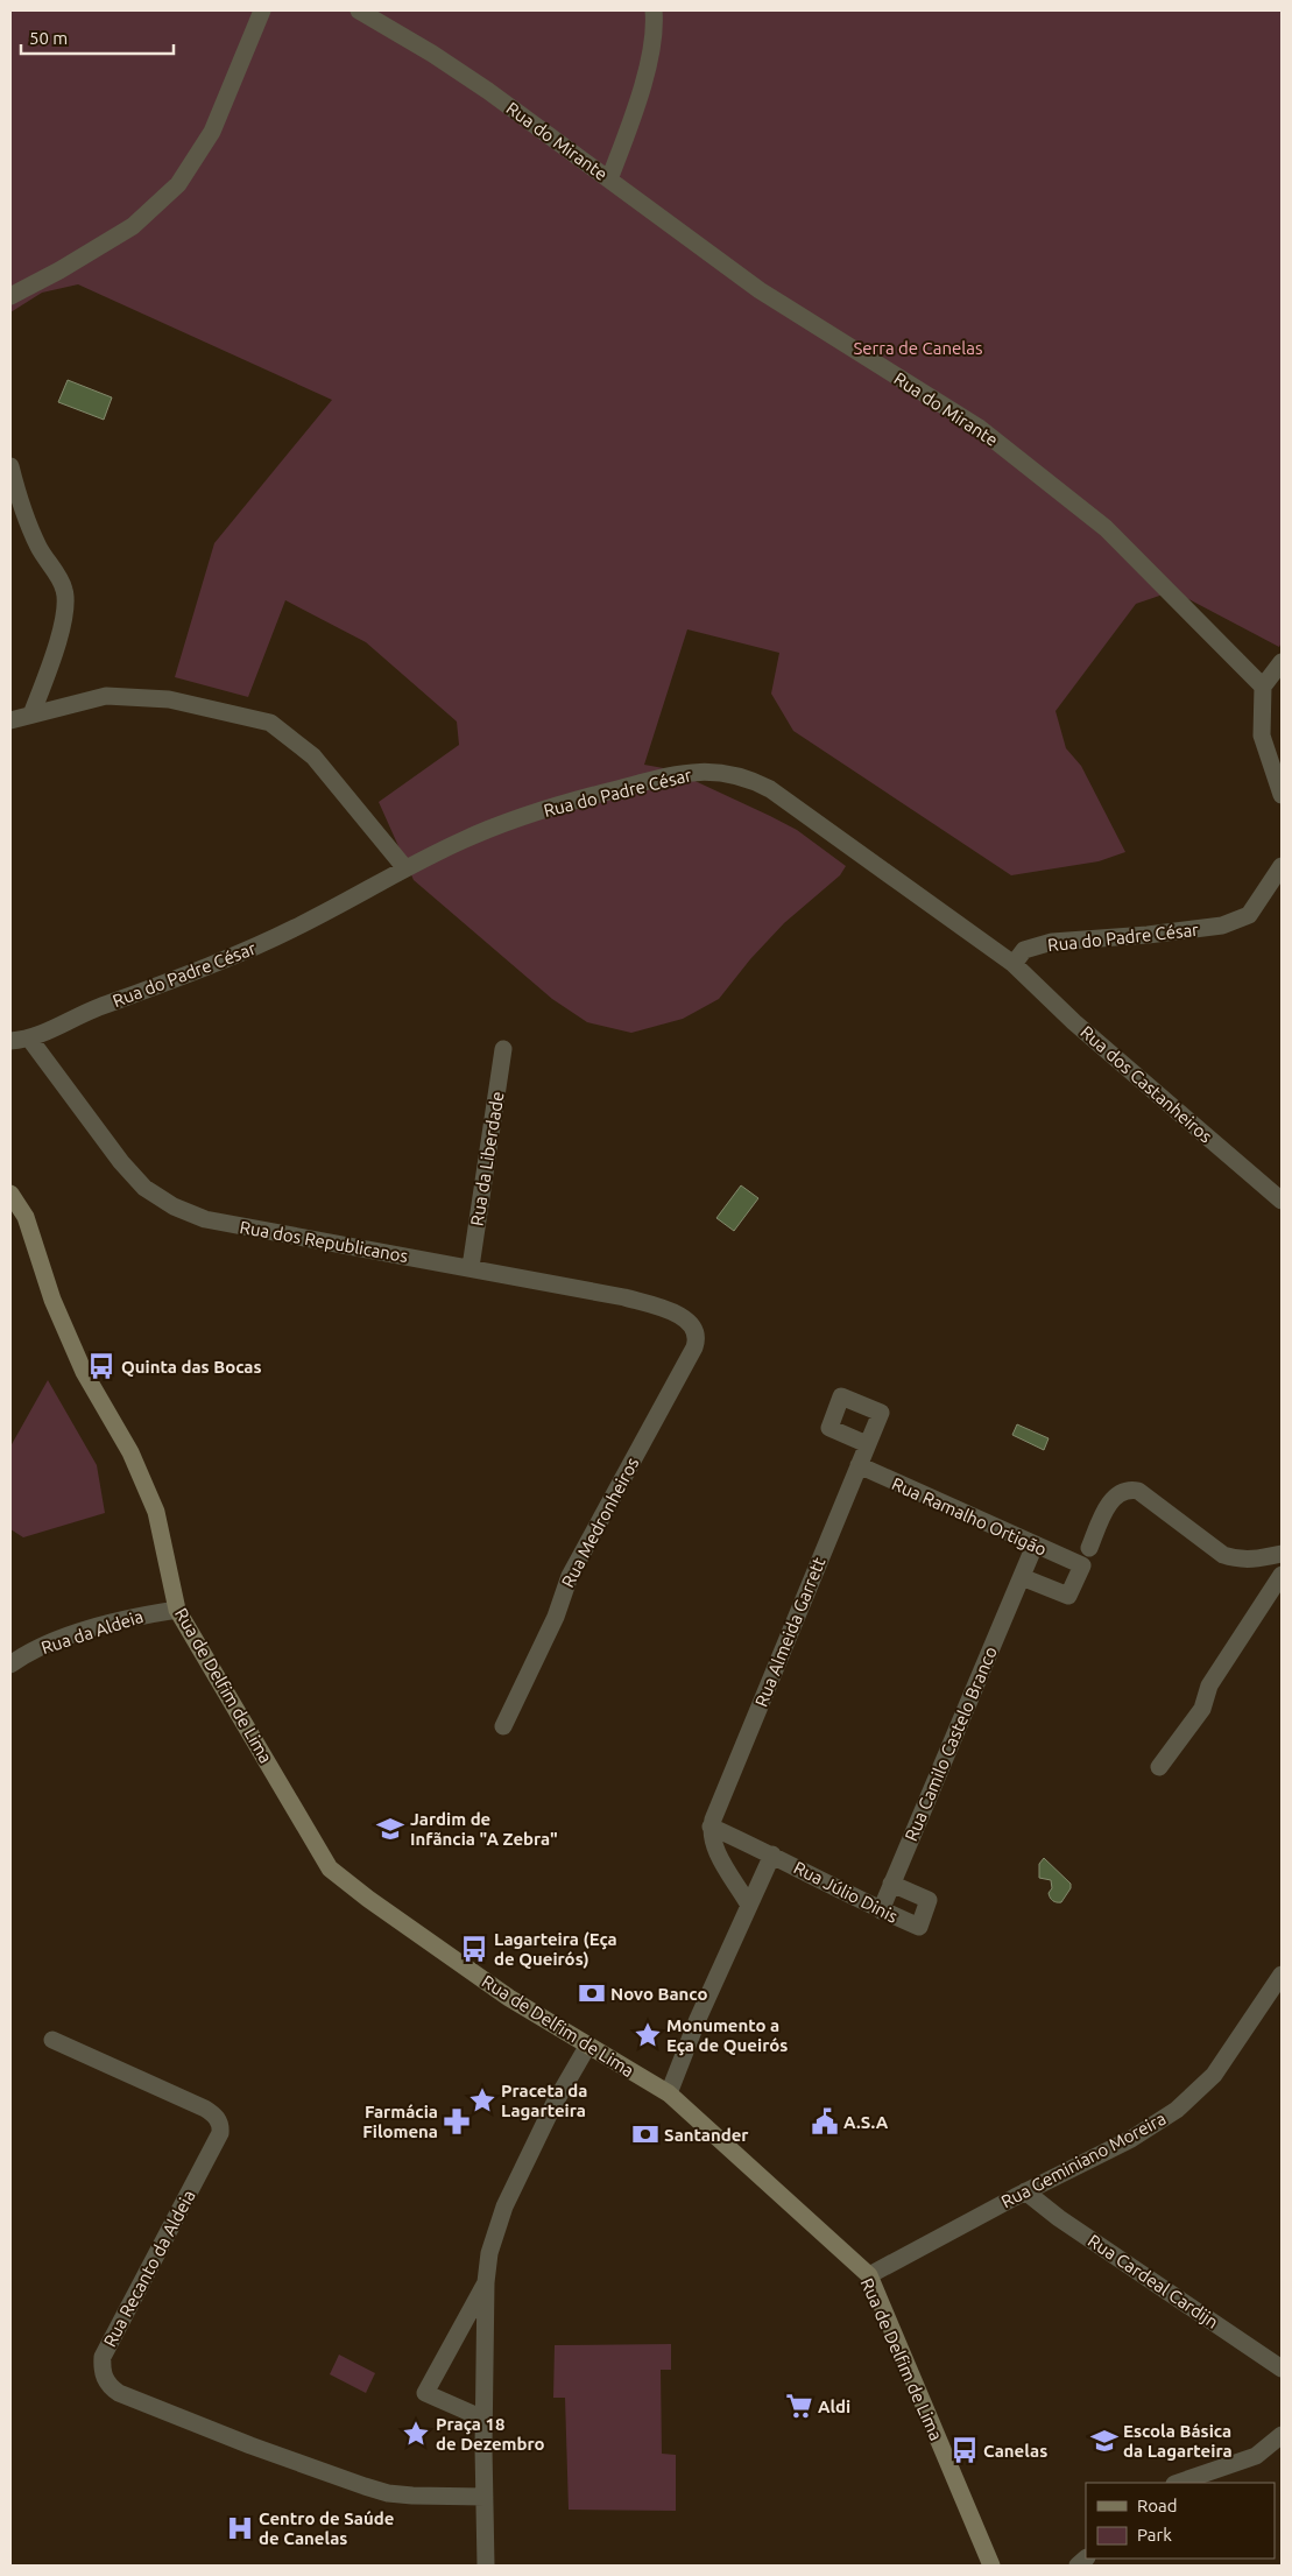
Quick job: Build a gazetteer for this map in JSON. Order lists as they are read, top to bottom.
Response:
{
  "streets": {
    "main road": ["Rua de Delfim de Lima"],
    "street": [
      "Rua do Mirante",
      "Rua do Padre César",
      "Rua dos Castanheiros",
      "Rua da Liberdade",
      "Rua dos Republicanos",
      "Rua Ramalho Ortigão",
      "Rua Medronheiros",
      "Rua da Aldeia",
      "Rua Almeida Garrett",
      "Rua Camilo Castelo Branco",
      "Rua Júlio Dinis",
      "Rua Geminiano Moreira",
      "Rua Recanto da Aldeia",
      "Rua Cardeal Cardijn"
    ]
  },
  "crossings": [
    ["Rua do Padre César", "Rua dos Castanheiros"],
    ["Rua do Padre César", "Rua dos Republicanos"],
    ["Rua da Liberdade", "Rua dos Republicanos"],
    ["Rua dos Republicanos", "Rua Medronheiros"],
    ["Rua Ramalho Ortigão", "Rua Almeida Garrett"],
    ["Rua Ramalho Ortigão", "Rua Camilo Castelo Branco"],
    ["Rua da Aldeia", "Rua de Delfim de Lima"],
    ["Rua Almeida Garrett", "Rua Júlio Dinis"],
    ["Rua de Delfim de Lima", "Rua Geminiano Moreira"],
    ["Rua Camilo Castelo Branco", "Rua Júlio Dinis"],
    ["Rua Geminiano Moreira", "Rua Cardeal Cardijn"]
  ],
  "parks": ["Serra de Canelas"],
  "places": {
    "bus stop": ["Quinta das Bocas", "Lagarteira (Eça de Queirós)", "Canelas"],
    "school or university": ["Jardim de Infãncia \"A Zebra\"", "Escola Básica da Lagarteira"],
    "bank": ["Novo Banco", "Santander"],
    "place": ["Monumento a Eça de Queirós", "Praceta da Lagarteira", "Praça 18 de Dezembro"],
    "pharmacy": ["Farmácia Filomena"],
    "public building": ["A.S.A"],
    "supermarket": ["Aldi"],
    "hospital": ["Centro de Saúde de Canelas"]
  },
  "legend": ["Road", "Park"],
  "scale_bar": "50 m"
}
